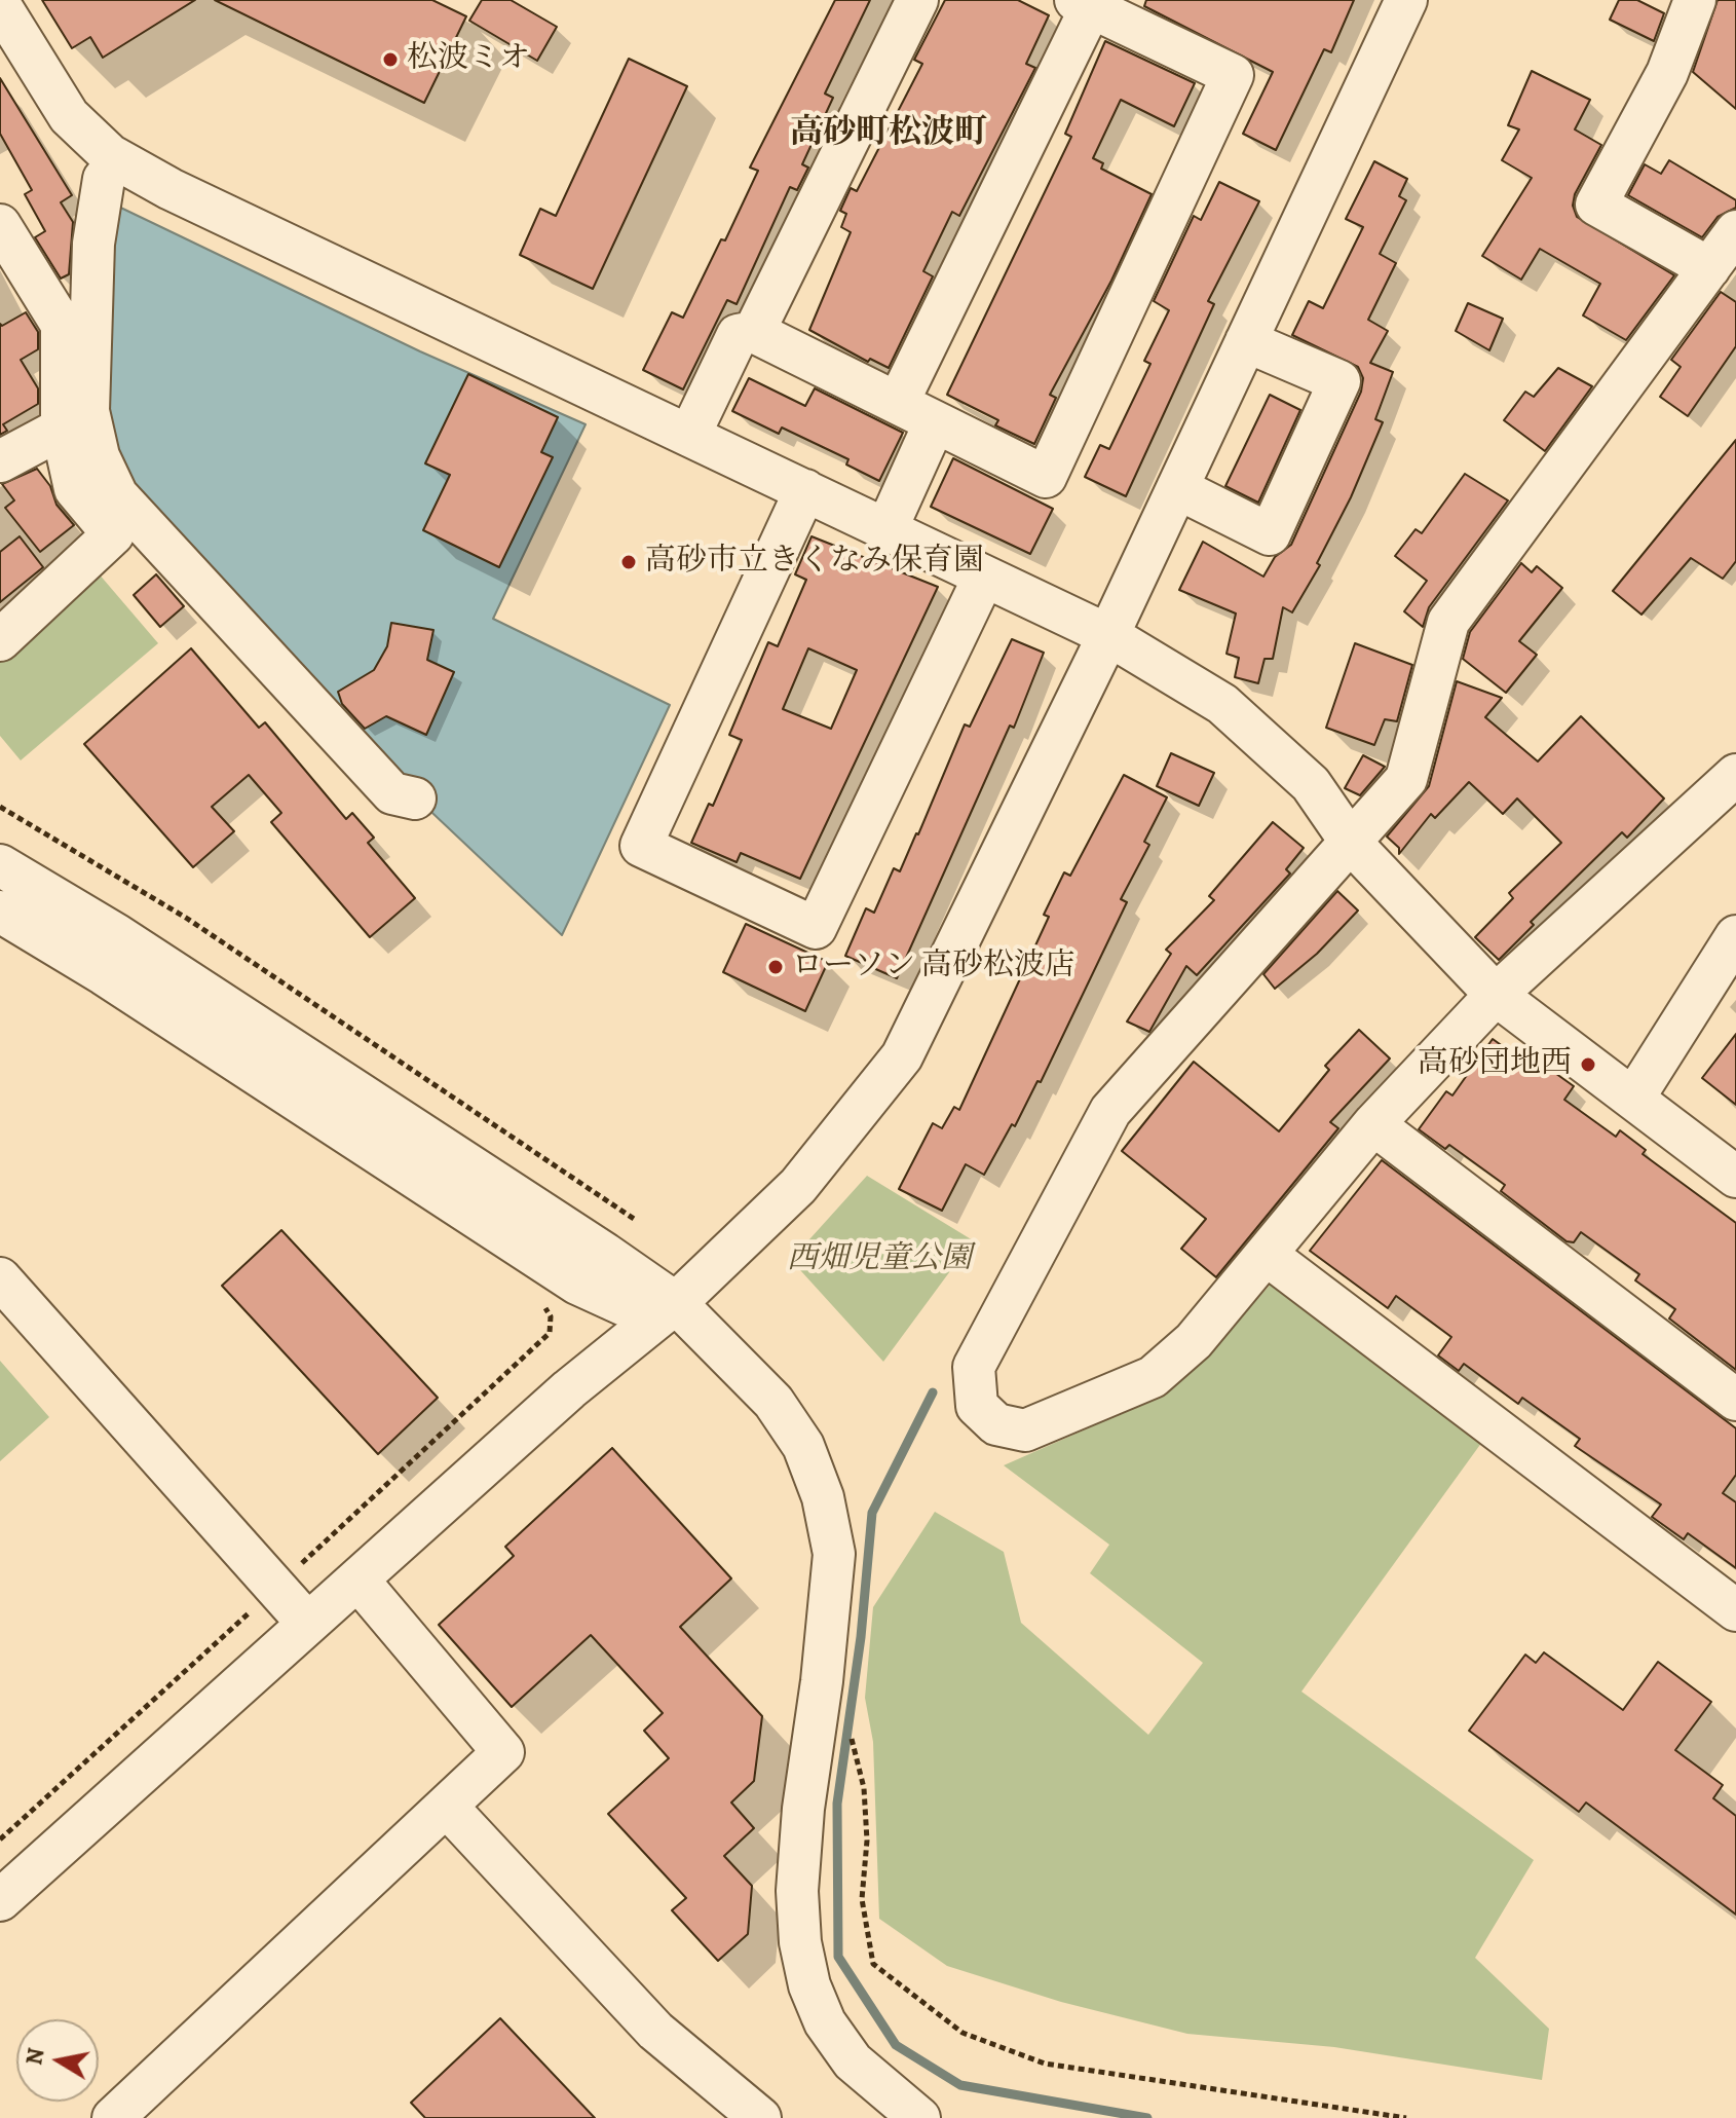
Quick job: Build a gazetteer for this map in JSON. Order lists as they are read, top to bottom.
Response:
{
  "districts": ["高砂町松波町"],
  "parks": ["西畑児童公園"],
  "places": [
    "松波ミオ",
    "高砂市立きくなみ保育園",
    "ローソン 高砂松波店",
    "高砂団地西"
  ],
  "north": "left"
}
